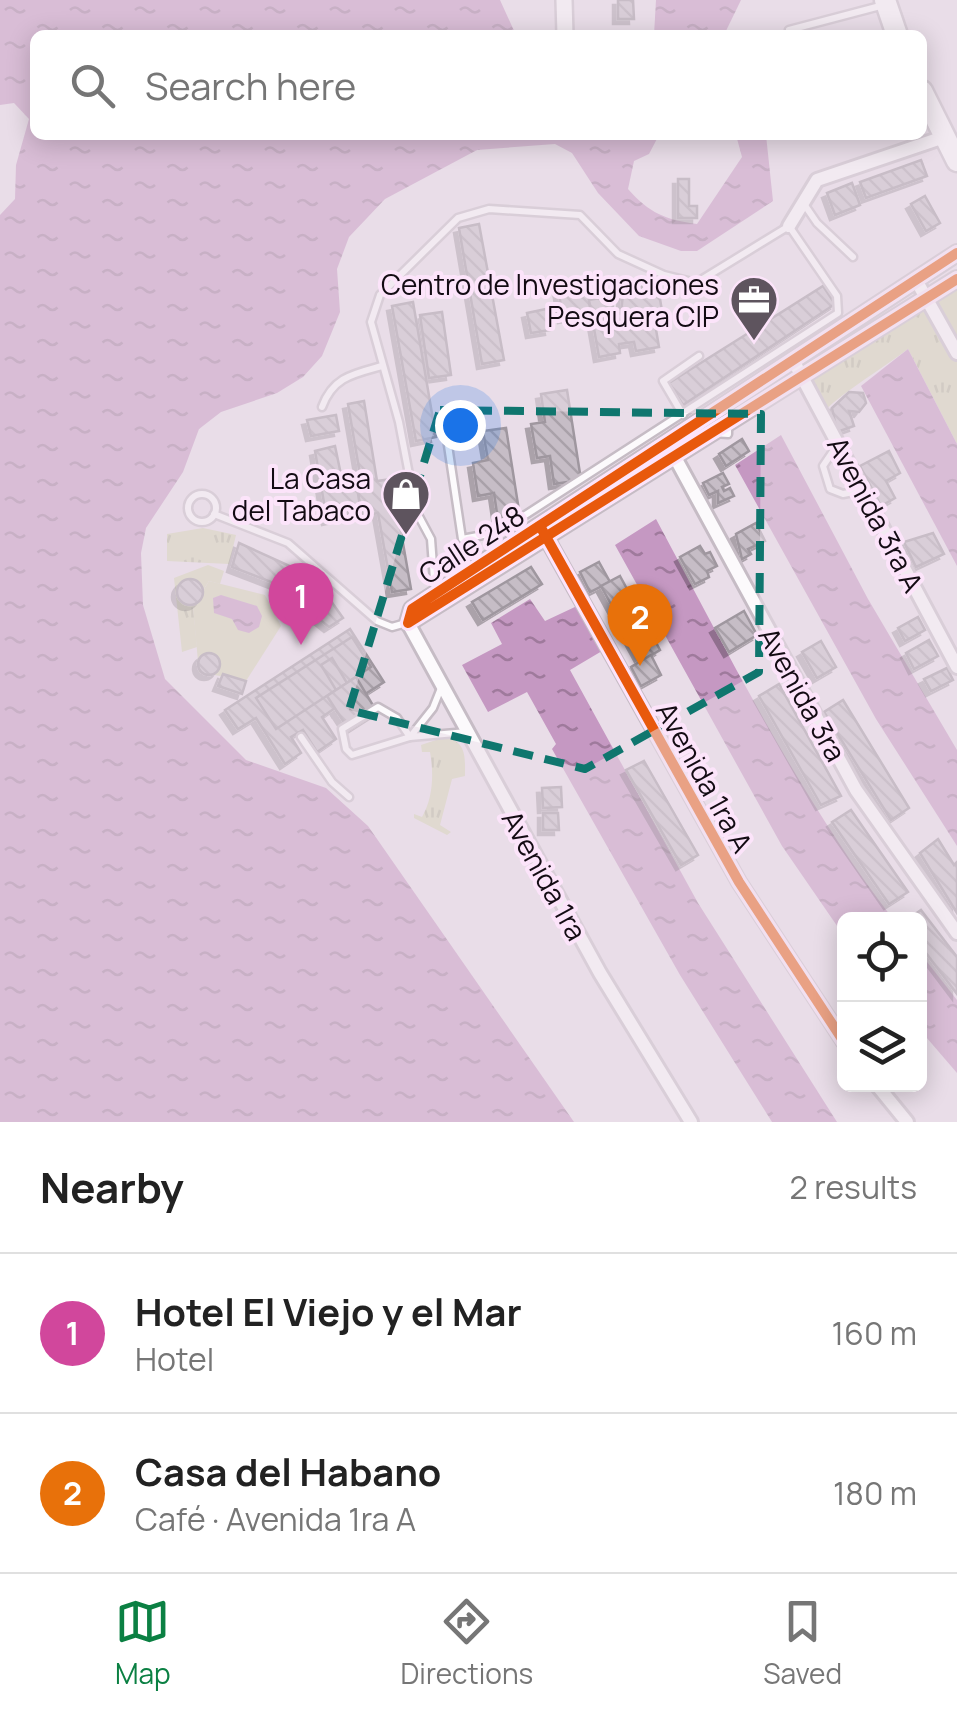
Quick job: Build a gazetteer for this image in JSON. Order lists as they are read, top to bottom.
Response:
{
  "streets": {
    "street": [
      "Avenida 3ra A",
      "Calle 248",
      "Avenida 3ra",
      "Avenida 1ra A",
      "Avenida 1ra"
    ]
  },
  "crossings": [
    ["Avenida 3ra A", "Calle 248"],
    ["Calle 248", "Avenida 3ra"],
    ["Calle 248", "Avenida 1ra A"],
    ["Calle 248", "Avenida 1ra"]
  ],
  "places": {
    "office": ["Centro de Investigaciones Pesquera CIP"],
    "shop": ["La Casa del Tabaco"]
  },
  "page": {
    "search": "Search here",
    "pins": ["1", "2"],
    "heading": ["Nearby", "2 results"],
    "list": [
      {
        "mark": "1",
        "name": "Hotel El Viejo y el Mar",
        "note": "Hotel",
        "value": "160 m"
      },
      {
        "mark": "2",
        "name": "Casa del Habano",
        "note": "Café · Avenida 1ra A",
        "value": "180 m"
      }
    ],
    "nav": ["Map", "Directions", "Saved"]
  }
}
